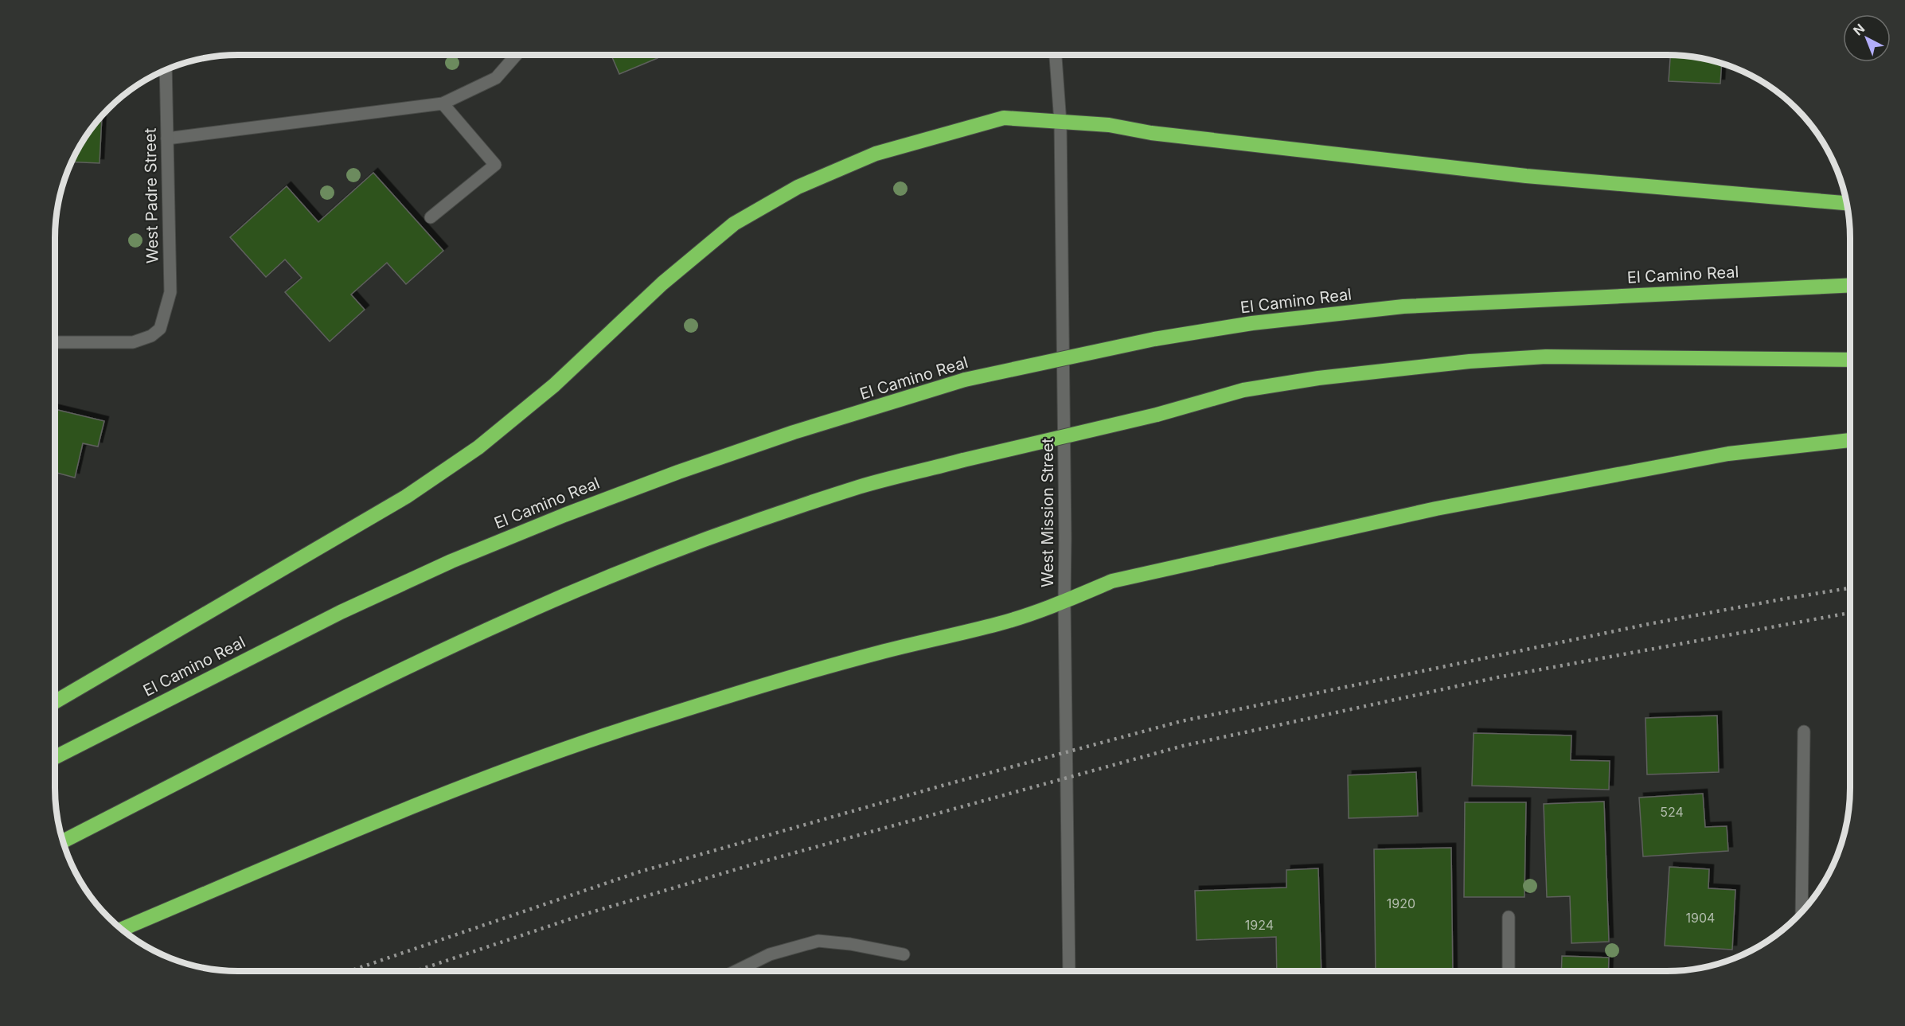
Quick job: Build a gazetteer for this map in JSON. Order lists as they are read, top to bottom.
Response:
{
  "streets": {
    "highway": ["El Camino Real"],
    "street": ["West Padre Street", "West Mission Street"]
  },
  "house_numbers": [
    "524",
    "1920",
    "1904",
    "1924"
  ],
  "north": "top left"
}
